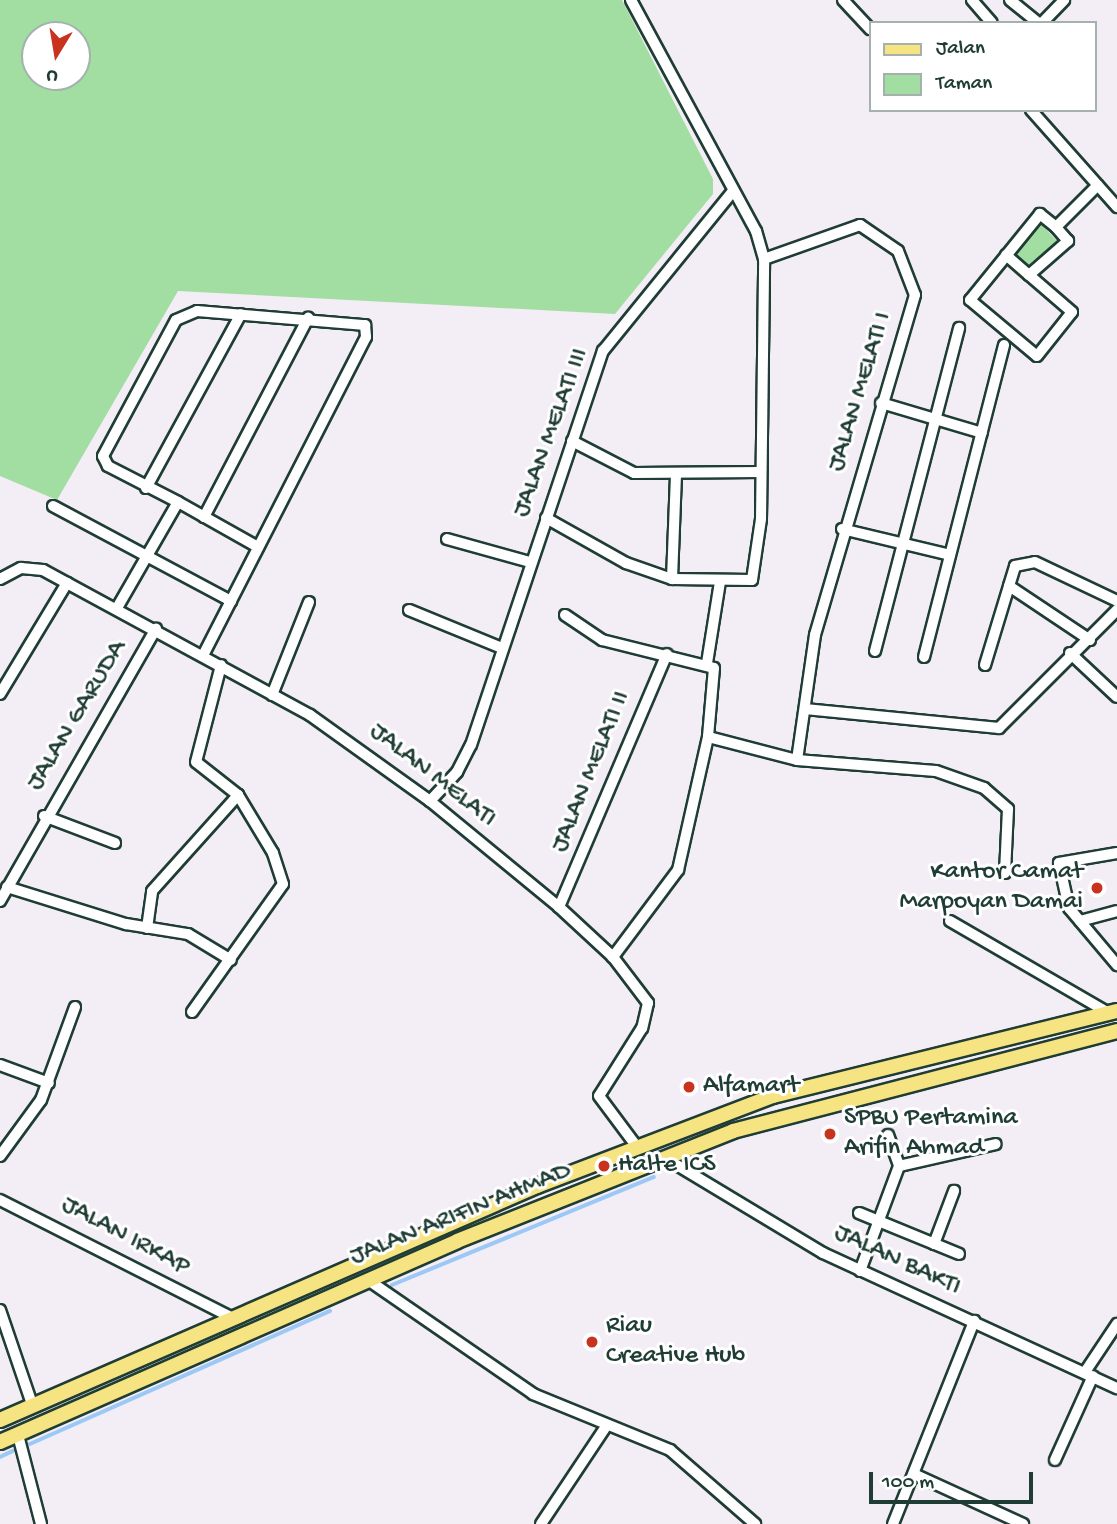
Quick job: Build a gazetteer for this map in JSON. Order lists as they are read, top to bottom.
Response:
{
  "streets": {
    "main road": ["JALAN ARIFIN AHMAD"],
    "street": [
      "JALAN MELATI I",
      "JALAN MELATI III",
      "JALAN GARUDA",
      "JALAN MELATI II",
      "JALAN MELATI",
      "JALAN IRKAP",
      "JALAN BAKTI"
    ]
  },
  "crossings": [
    ["JALAN MELATI III", "JALAN MELATI"],
    ["JALAN GARUDA", "JALAN MELATI"],
    ["JALAN MELATI II", "JALAN MELATI"],
    ["JALAN MELATI", "JALAN ARIFIN AHMAD"],
    ["JALAN ARIFIN AHMAD", "JALAN IRKAP"],
    ["JALAN ARIFIN AHMAD", "JALAN BAKTI"]
  ],
  "places": [
    "Kantor Camat Marpoyan Damai",
    "Alfamart",
    "SPBU Pertamina Arifin Ahmad",
    "Halte ICS",
    "Riau Creative Hub"
  ],
  "legend": ["Jalan", "Taman"],
  "scale_bar": "100 m",
  "north": "bottom"
}
